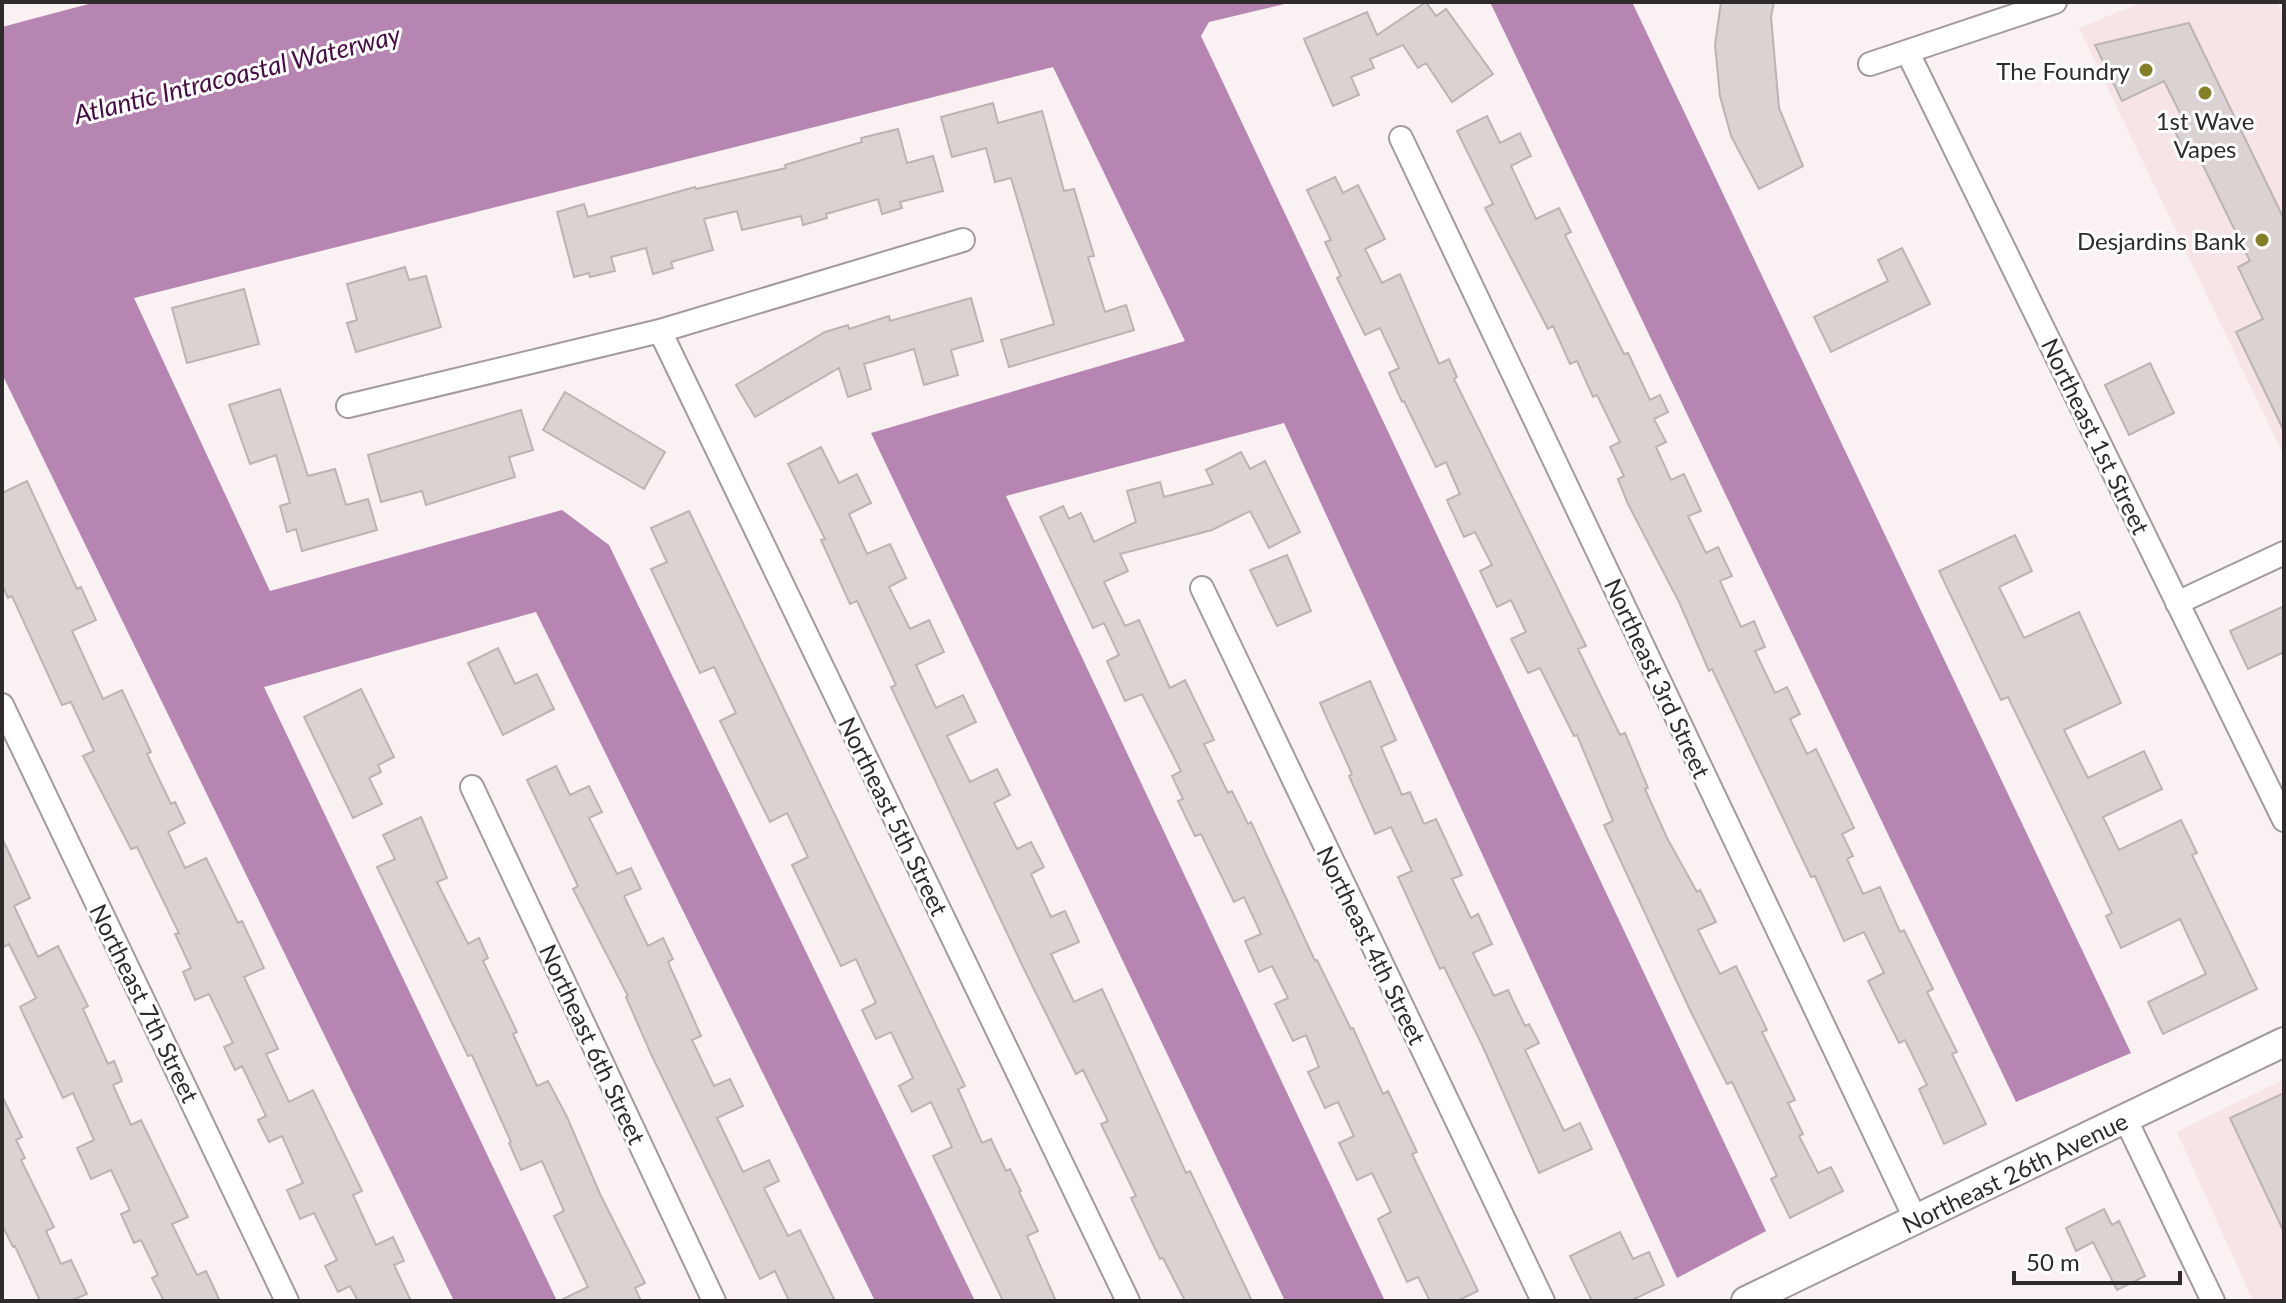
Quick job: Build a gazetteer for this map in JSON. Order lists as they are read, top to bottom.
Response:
{
  "streets": {
    "street": [
      "Northeast 1st Street",
      "Northeast 3rd Street",
      "Northeast 5th Street",
      "Northeast 4th Street",
      "Northeast 7th Street",
      "Northeast 6th Street",
      "Northeast 26th Avenue"
    ]
  },
  "crossings": [
    ["Northeast 3rd Street", "Northeast 26th Avenue"]
  ],
  "water": ["Atlantic Intracoastal Waterway"],
  "places": ["The Foundry", "1st Wave Vapes", "Desjardins Bank"],
  "scale_bar": "50 m"
}
